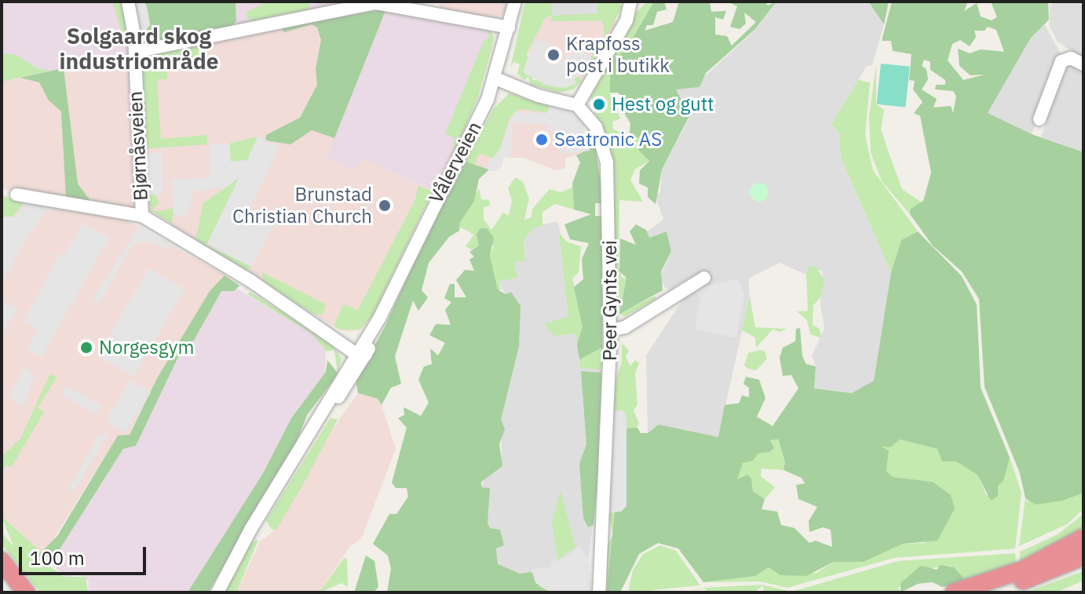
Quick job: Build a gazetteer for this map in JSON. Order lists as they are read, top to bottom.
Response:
{
  "streets": {
    "street": ["Bjørnåsveien", "Vålerveien", "Peer Gynts vei"]
  },
  "districts": ["Solgaard skog industriområde"],
  "places": [
    "Krapfoss post i butikk",
    "Hest og gutt",
    "Seatronic AS",
    "Brunstad Christian Church",
    "Norgesgym"
  ],
  "scale_bar": "100 m"
}
